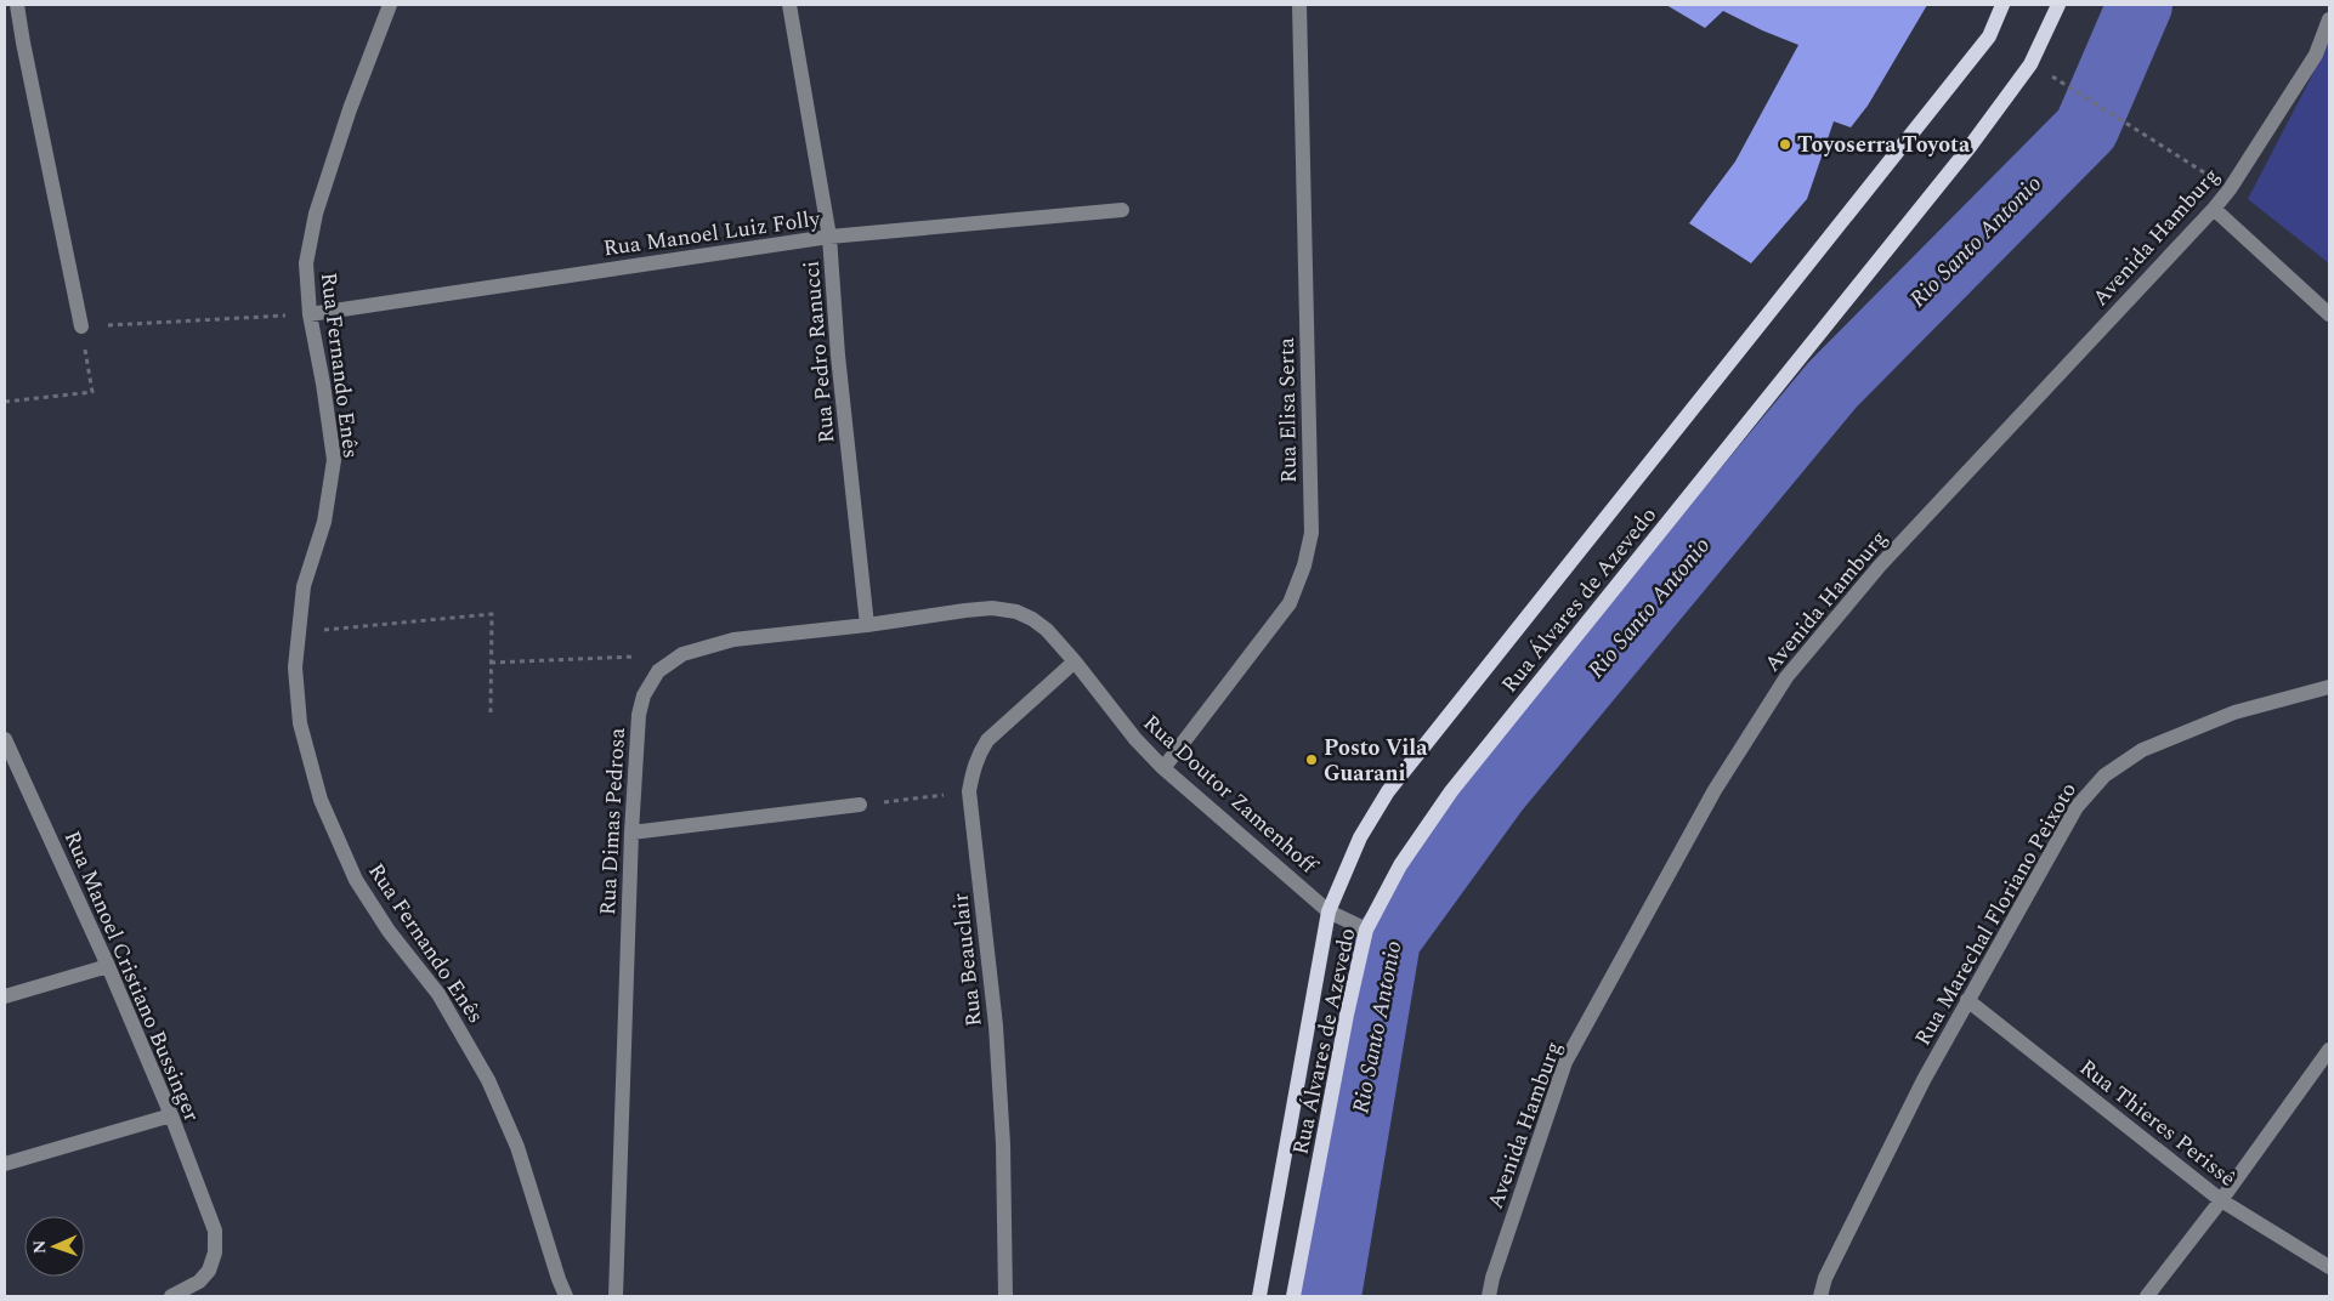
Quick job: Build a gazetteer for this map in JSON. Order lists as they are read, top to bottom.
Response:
{
  "streets": {
    "main road": ["Rua Álvares de Azevedo"],
    "street": [
      "Rua Manoel Luiz Folly",
      "Avenida Hamburg",
      "Rua Pedro Ranucci",
      "Rua Fernando Enês",
      "Rua Elisa Serta",
      "Rua Doutor Zamenhoff",
      "Rua Dimas Pedrosa",
      "Rua Marechal Floriano Peixoto",
      "Rua Beauclair",
      "Rua Manoel Cristiano Bussinger",
      "Rua Thieres Perissê"
    ]
  },
  "crossings": [
    ["Rua Manoel Luiz Folly", "Rua Pedro Ranucci"],
    ["Rua Manoel Luiz Folly", "Rua Fernando Enês"],
    ["Rua Pedro Ranucci", "Rua Dimas Pedrosa"],
    ["Rua Elisa Serta", "Rua Doutor Zamenhoff"],
    ["Rua Álvares de Azevedo", "Rua Doutor Zamenhoff"],
    ["Rua Doutor Zamenhoff", "Rua Dimas Pedrosa"],
    ["Rua Doutor Zamenhoff", "Rua Beauclair"],
    ["Rua Marechal Floriano Peixoto", "Rua Thieres Perissê"]
  ],
  "water": ["Rio Santo Antonio"],
  "places": ["Toyoserra Toyota", "Posto Vila Guarani"],
  "north": "left"
}
